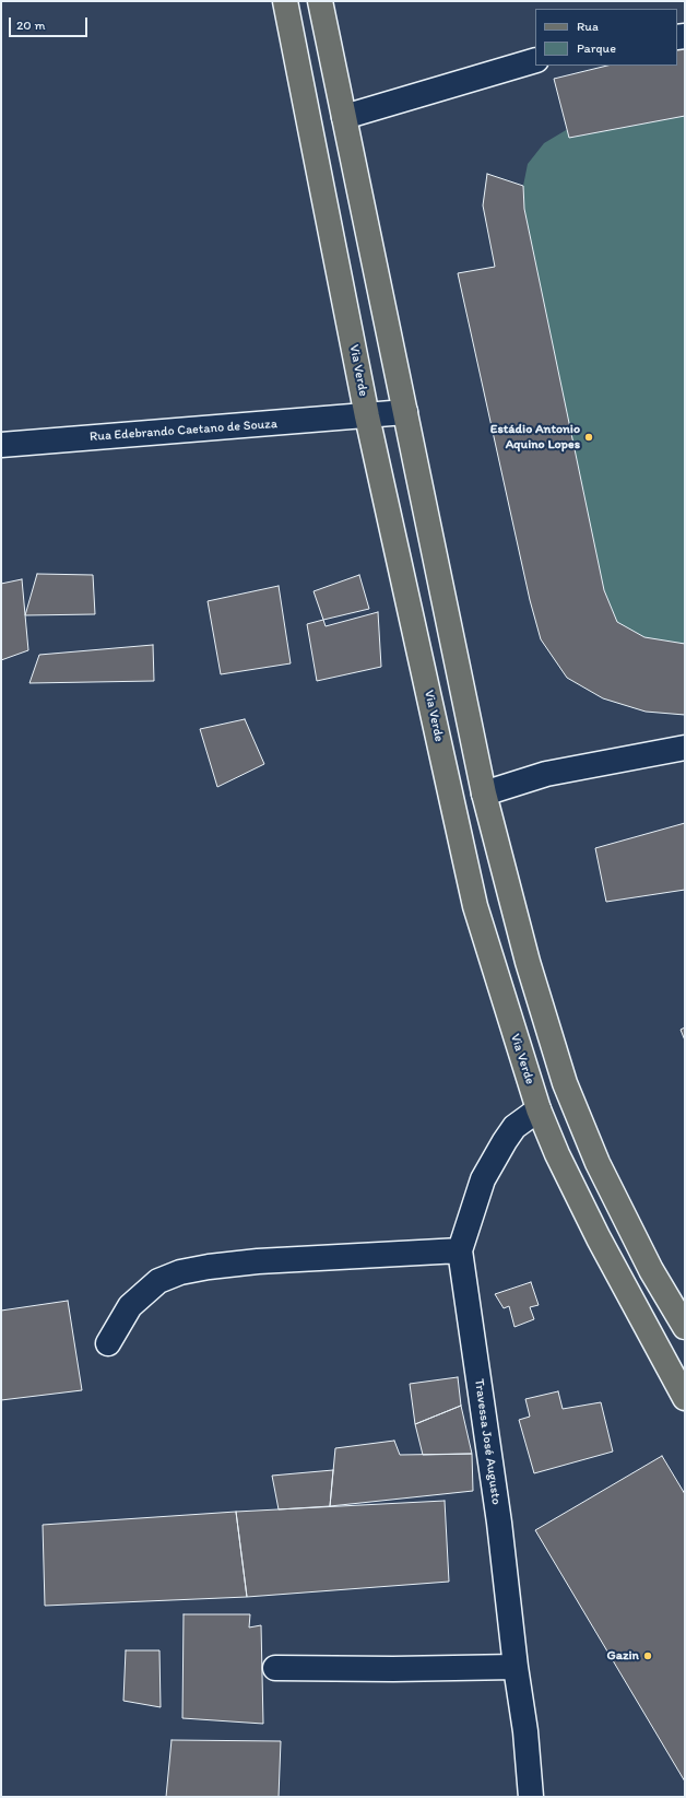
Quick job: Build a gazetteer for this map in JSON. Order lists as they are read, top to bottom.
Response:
{
  "streets": {
    "main road": ["Via Verde"],
    "street": ["Rua Edebrando Caetano de Souza", "Travessa José Augusto"]
  },
  "crossings": [
    ["Via Verde", "Rua Edebrando Caetano de Souza"],
    ["Via Verde", "Travessa José Augusto"]
  ],
  "places": ["Estádio Antonio Aquino Lopes", "Gazin"],
  "legend": ["Rua", "Parque"],
  "scale_bar": "20 m"
}
